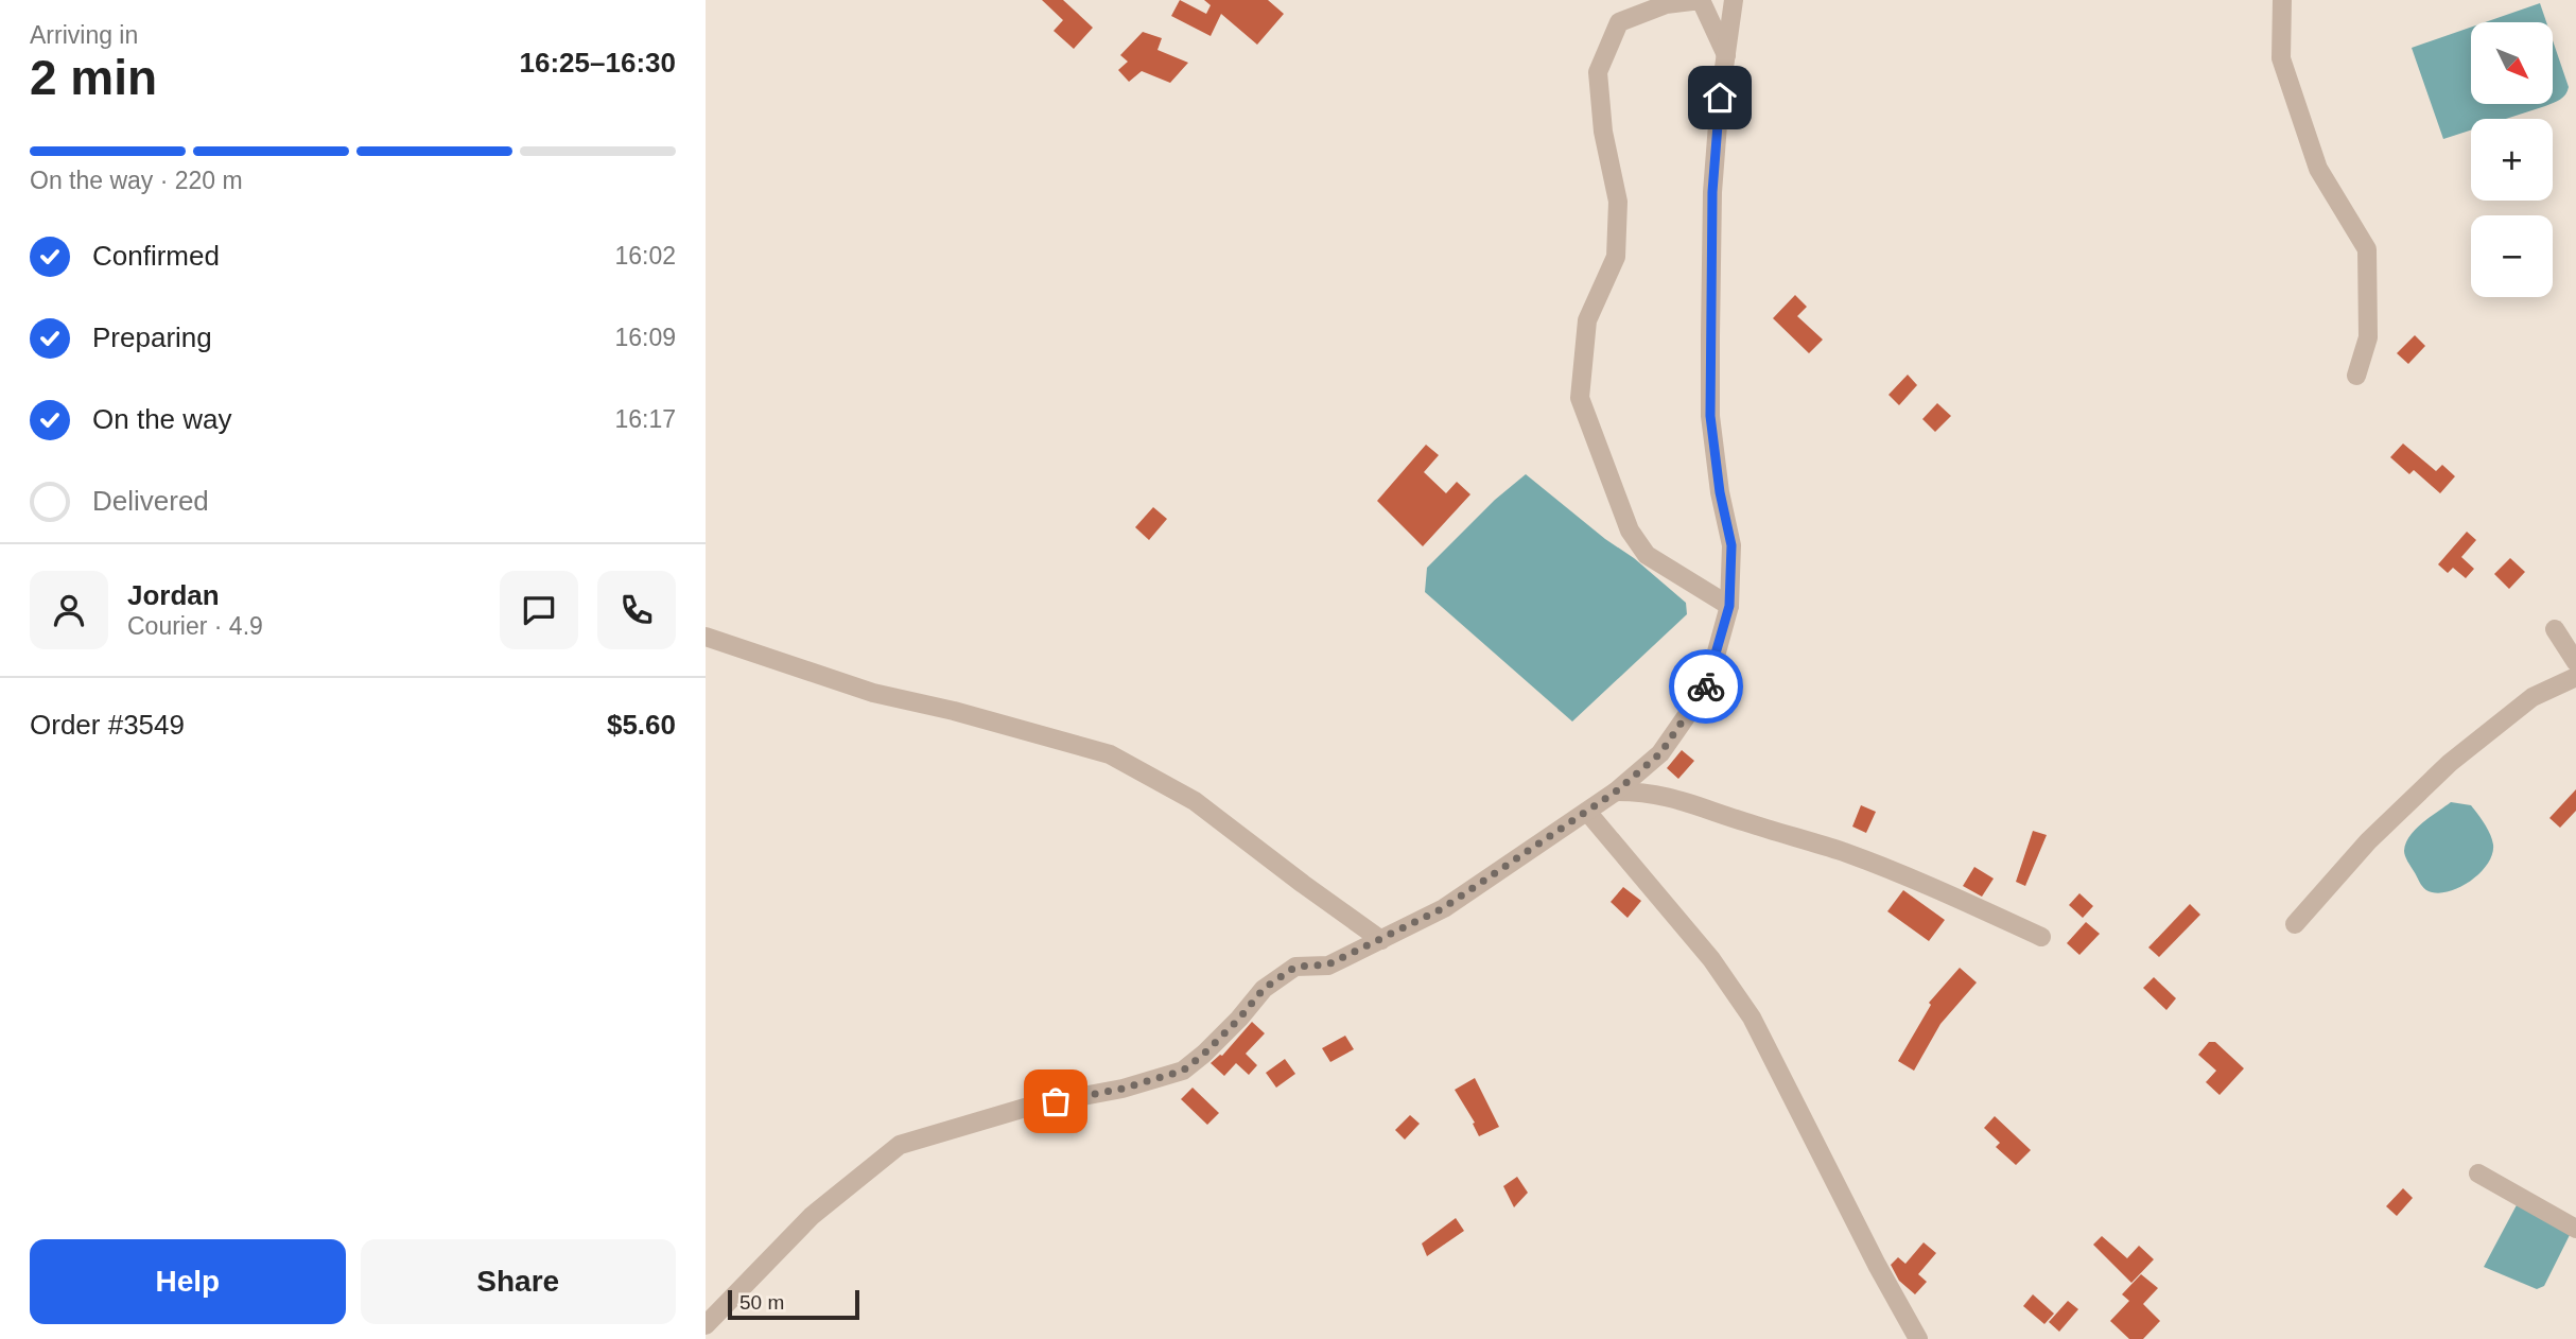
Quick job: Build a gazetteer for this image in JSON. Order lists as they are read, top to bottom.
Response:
{
  "scale_bar": "50 m",
  "north": "bottom right",
  "page": {
    "heading": ["2 min", "Arriving in", "16:25–16:30"],
    "panel": [
      "Jordan",
      "Courier · 4.9",
      "Order #3549",
      "$5.60"
    ],
    "map_buttons": ["+", "−"],
    "bar": "On the way · 220 m",
    "list": [
      ["Confirmed", "16:02"],
      ["Preparing", "16:09"],
      ["On the way", "16:17"],
      "Delivered"
    ],
    "buttons": ["Help", "Share"],
    "scale": "50 m"
  }
}
